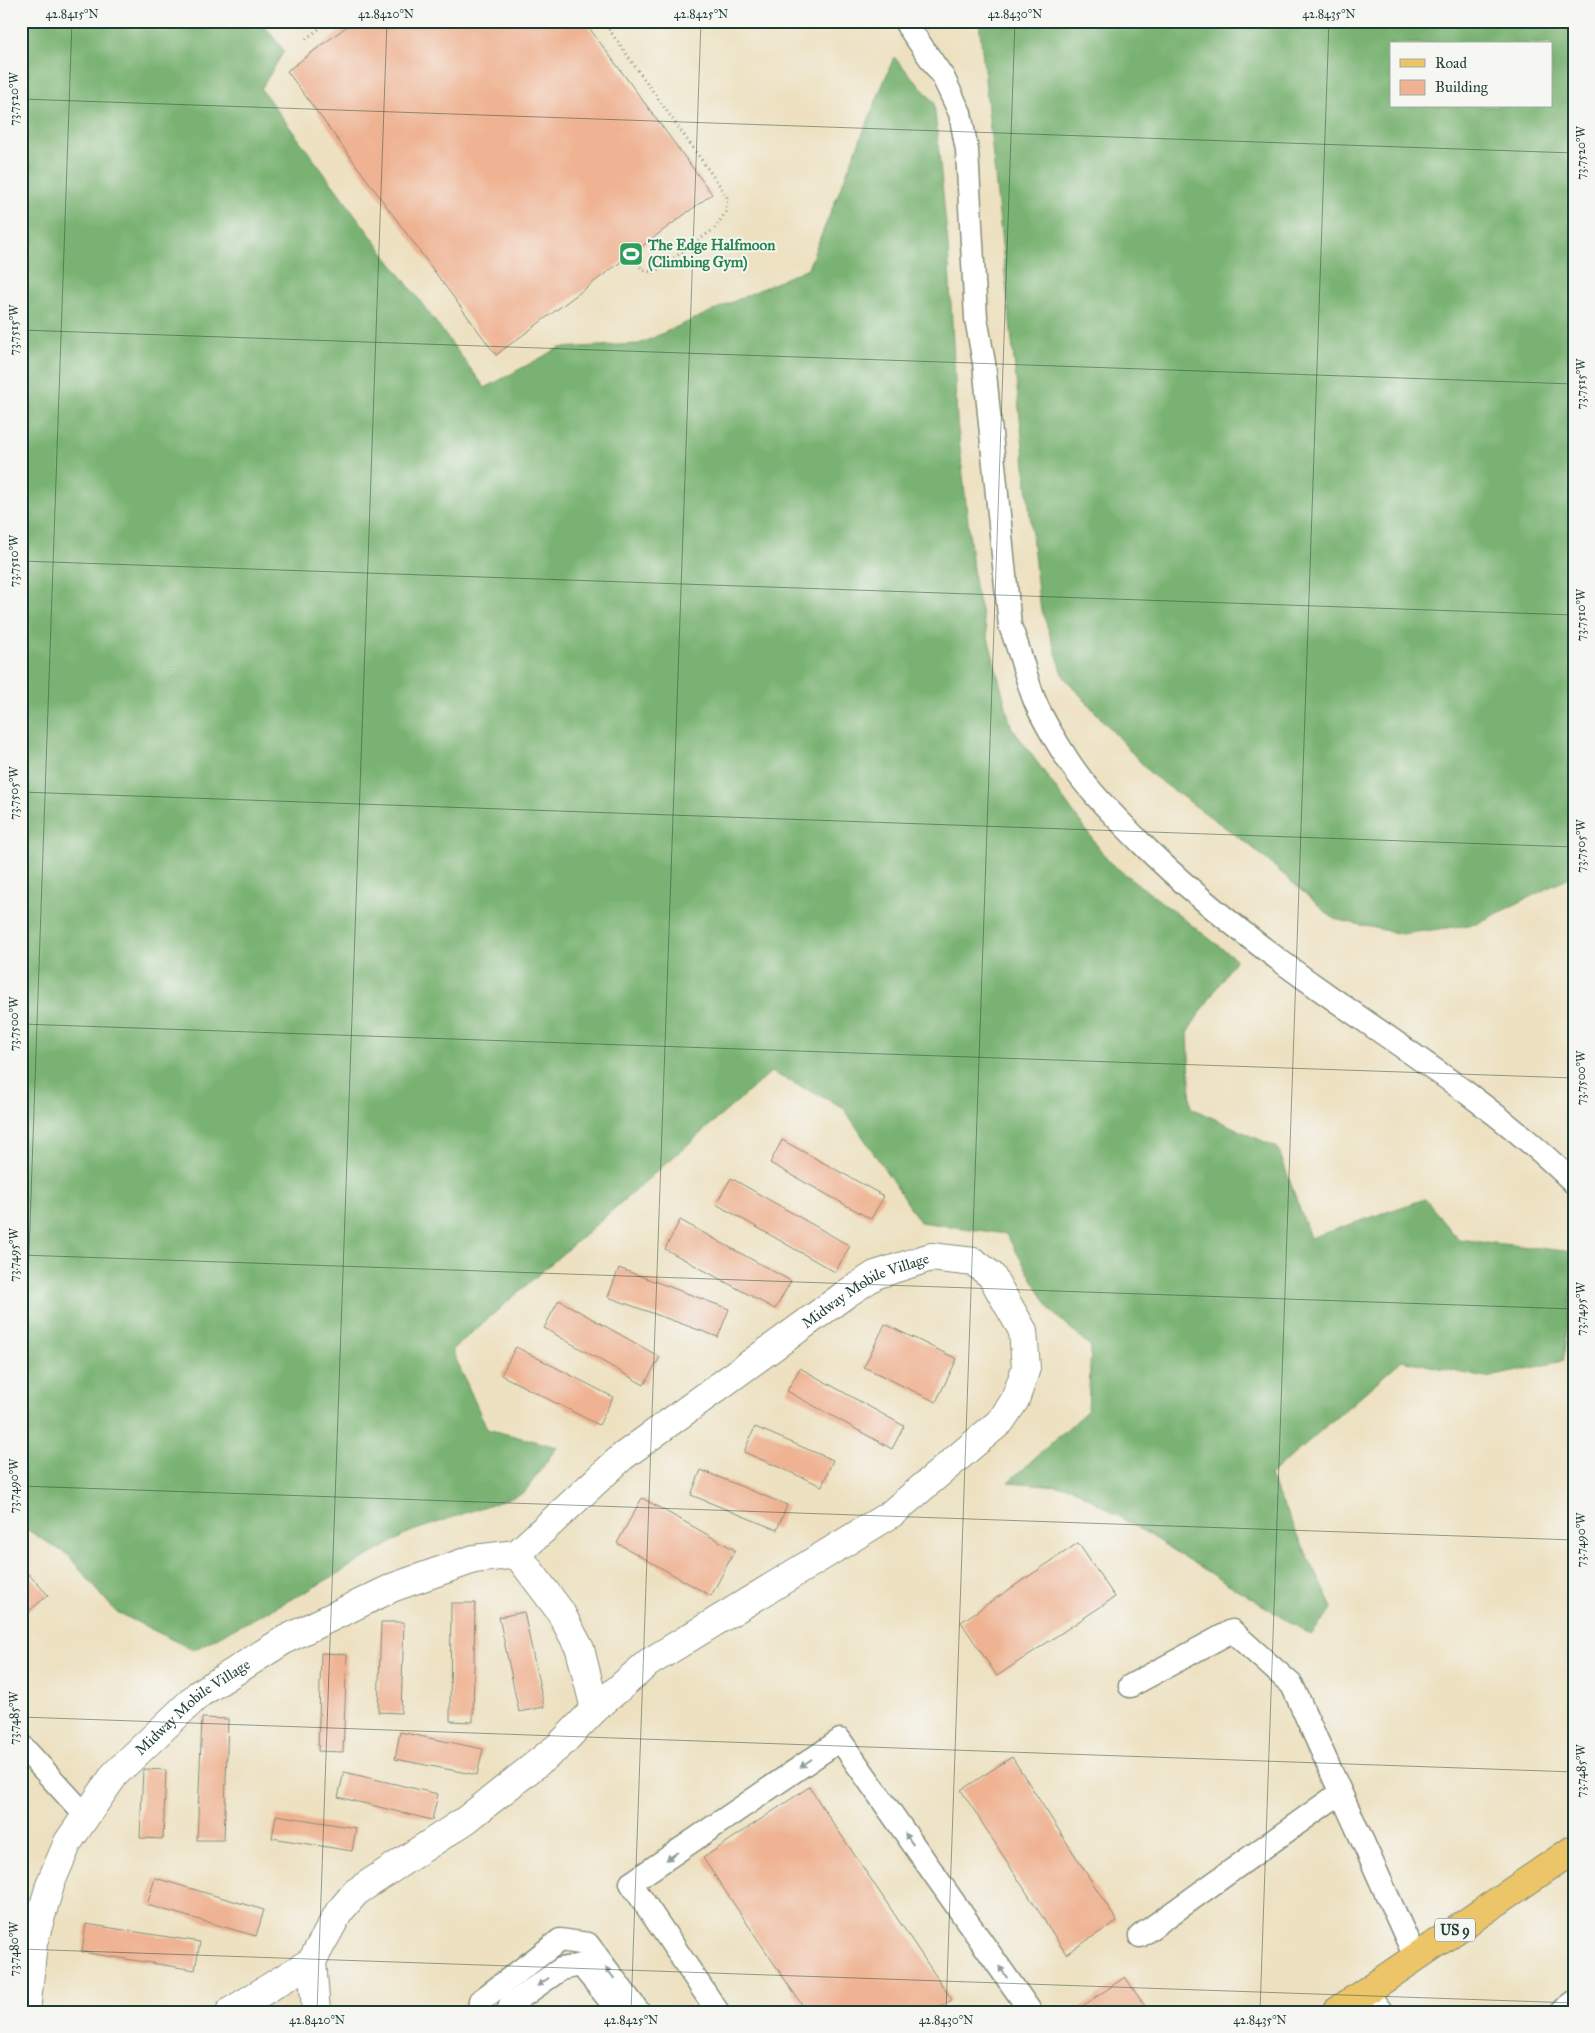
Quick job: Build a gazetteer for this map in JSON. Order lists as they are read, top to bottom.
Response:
{
  "streets": {
    "main road": ["US 9"],
    "street": ["Midway Mobile Village"]
  },
  "places": {
    "sports": ["The Edge Halfmoon (Climbing Gym)"]
  },
  "legend": ["Road", "Building"],
  "coordinates": [
    "42.8415°N",
    "42.8420°N",
    "42.8425°N",
    "42.8430°N",
    "42.8435°N",
    "73.7520°W",
    "73.7515°W",
    "73.7510°W",
    "73.7505°W",
    "73.7500°W",
    "73.7495°W",
    "73.7490°W",
    "73.7485°W",
    "73.7480°W"
  ]
}
